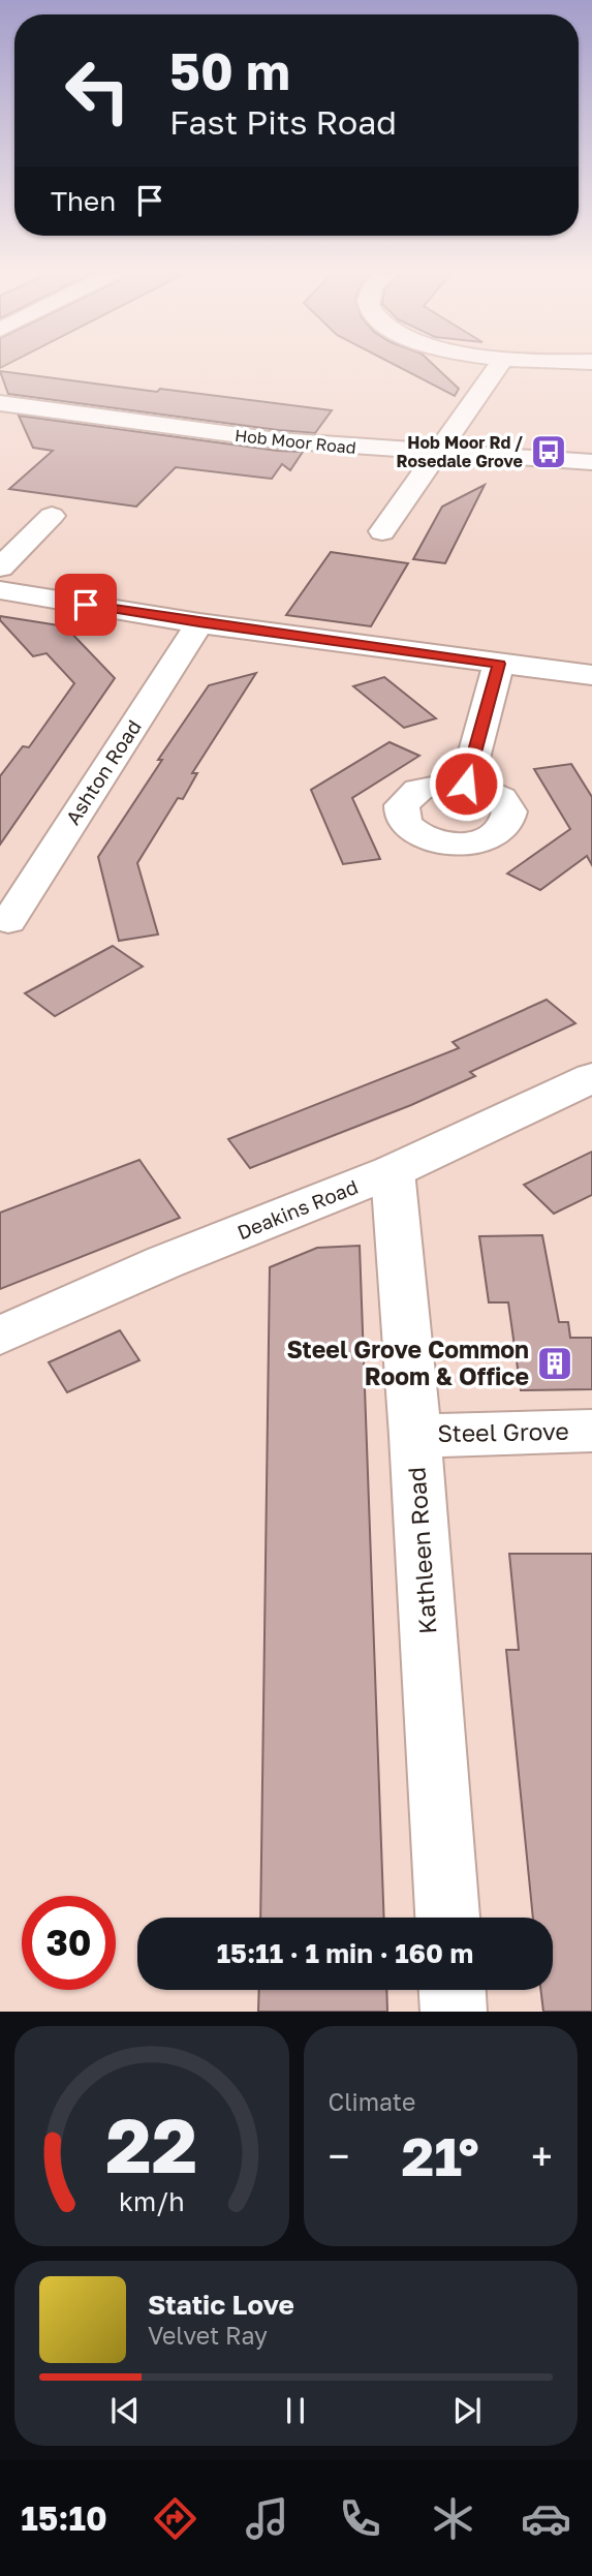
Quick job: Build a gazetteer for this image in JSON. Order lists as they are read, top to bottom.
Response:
{
  "streets": {
    "street": [
      "Hob Moor Road",
      "Ashton Road",
      "Deakins Road",
      "Steel Grove",
      "Kathleen Road"
    ]
  },
  "crossings": [
    ["Deakins Road", "Kathleen Road"],
    ["Steel Grove", "Kathleen Road"]
  ],
  "places": {
    "bus stop": ["Hob Moor Rd / Rosedale Grove"],
    "building": ["Steel Grove Common Room & Office"]
  },
  "page": {
    "turn": ["50 m", "Fast Pits Road"],
    "then": "Then",
    "limit": "30",
    "trip": "15:11 · 1 min · 160 m",
    "tile": "Climate",
    "heat": ["−", "21°", "+"],
    "song": ["Static Love", "Velvet Ray"],
    "tabs": "15:10",
    "gauge": ["22", "km/h"]
  }
}
